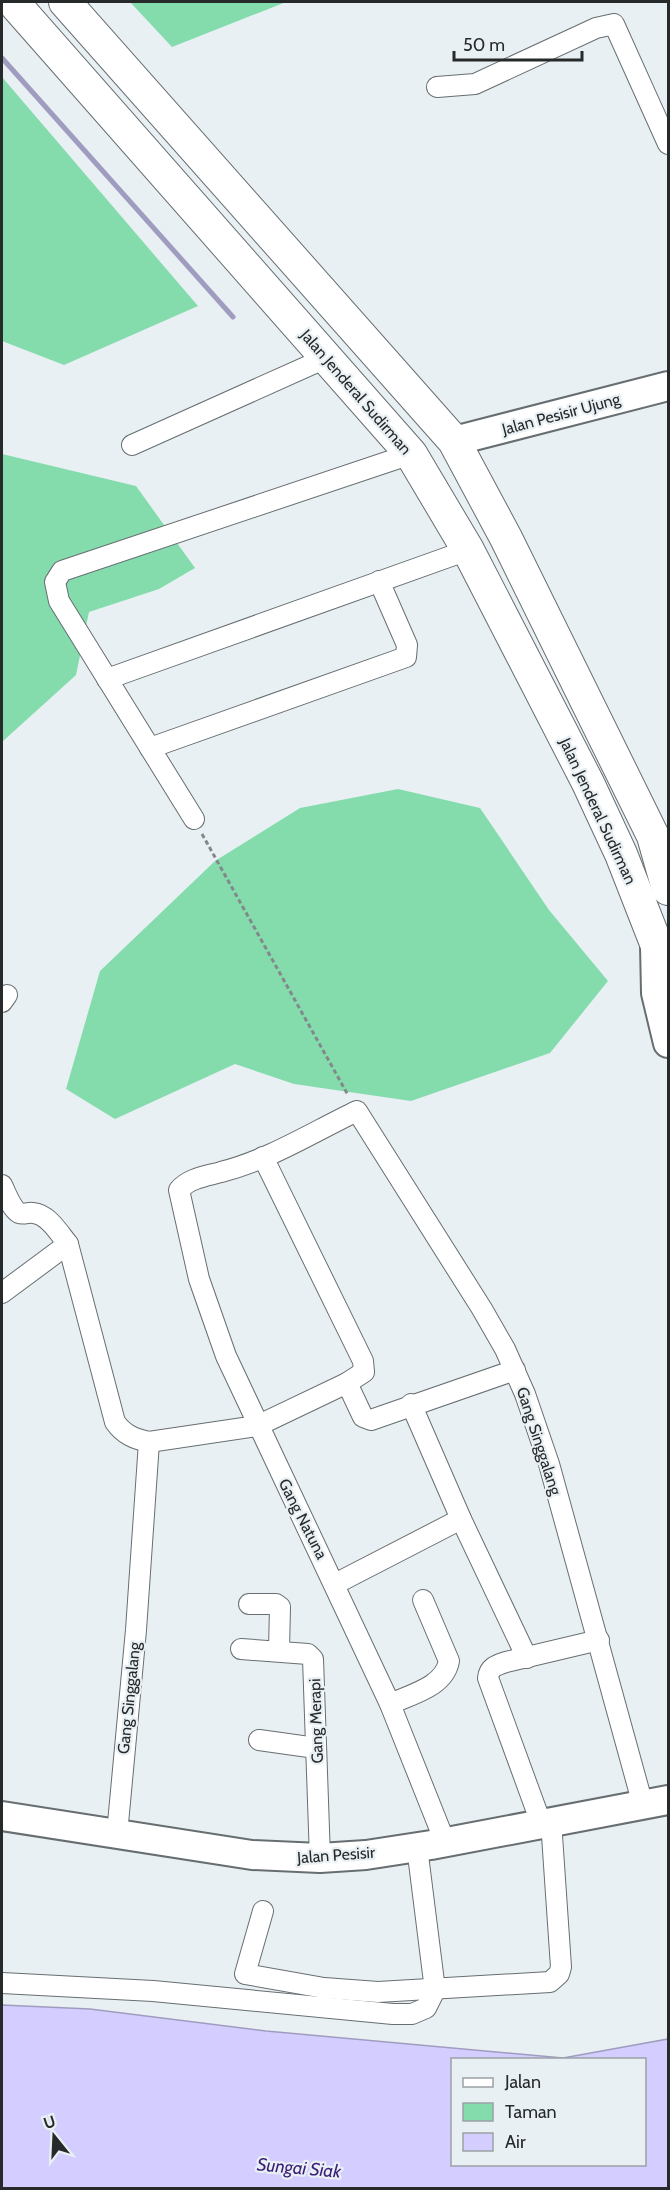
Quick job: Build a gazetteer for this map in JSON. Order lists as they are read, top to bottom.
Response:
{
  "streets": {
    "main road": ["Jalan Jenderal Sudirman"],
    "street": [
      "Jalan Pesisir Ujung",
      "Gang Singgalang",
      "Gang Natuna",
      "Gang Merapi",
      "Jalan Pesisir"
    ]
  },
  "crossings": [
    ["Jalan Jenderal Sudirman", "Jalan Pesisir Ujung"],
    ["Gang Singgalang", "Jalan Pesisir"],
    ["Gang Natuna", "Jalan Pesisir"],
    ["Gang Merapi", "Jalan Pesisir"]
  ],
  "water": ["Sungai Siak"],
  "legend": ["Jalan", "Taman", "Air"],
  "scale_bar": "50 m",
  "north": "top"
}
